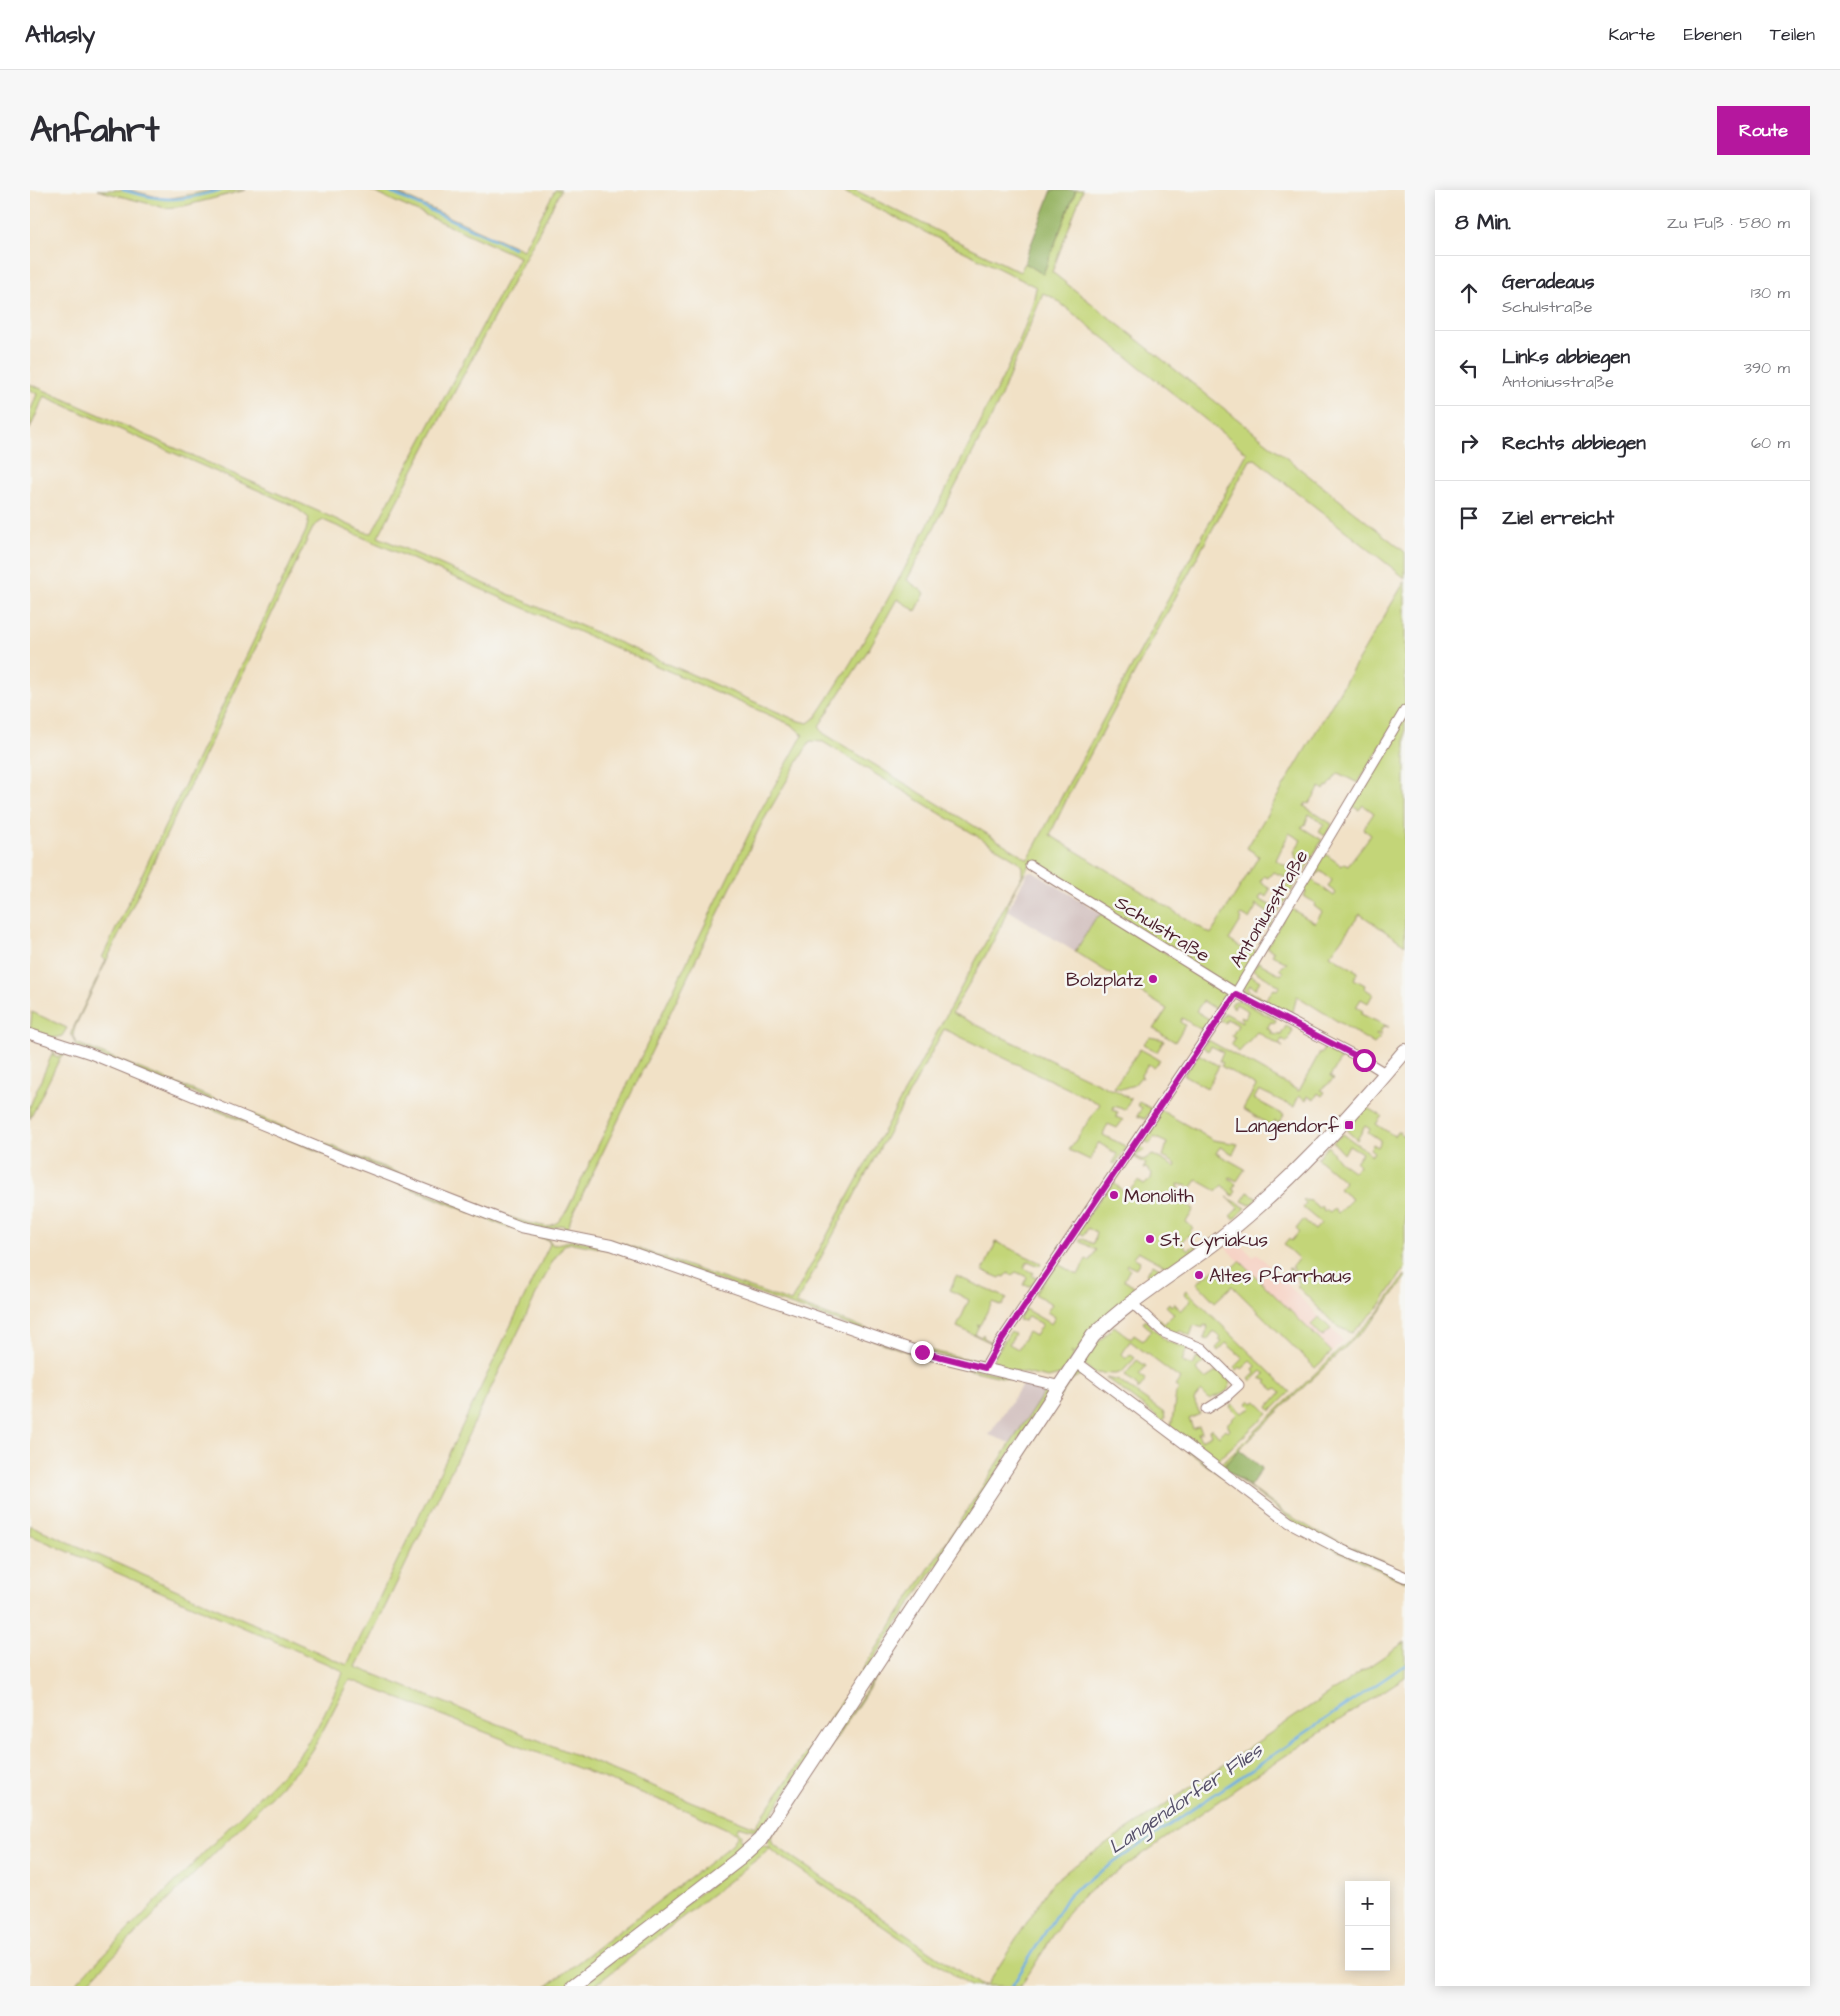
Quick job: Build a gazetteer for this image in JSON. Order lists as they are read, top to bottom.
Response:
{
  "streets": {
    "street": ["Antoniusstraße", "Schulstraße"]
  },
  "crossings": [
    ["Antoniusstraße", "Schulstraße"]
  ],
  "water": ["Langendorfer Flies"],
  "places": {
    "other": [
      "Bolzplatz",
      "Monolith",
      "St. Cyriakus",
      "Altes Pfarrhaus"
    ],
    "transit": ["Langendorf"]
  },
  "page": {
    "header": "Atlasly",
    "nav": ["Karte", "Ebenen", "Teilen"],
    "title": "Anfahrt",
    "buttons": "Route",
    "heading": ["8 Min.", "Zu Fuß · 580 m"],
    "list": [
      ["Geradeaus", "Schulstraße", "130 m"],
      ["Links abbiegen", "Antoniusstraße", "390 m"],
      ["Rechts abbiegen", "60 m"],
      "Ziel erreicht"
    ],
    "map_buttons": ["+", "−"]
  }
}
